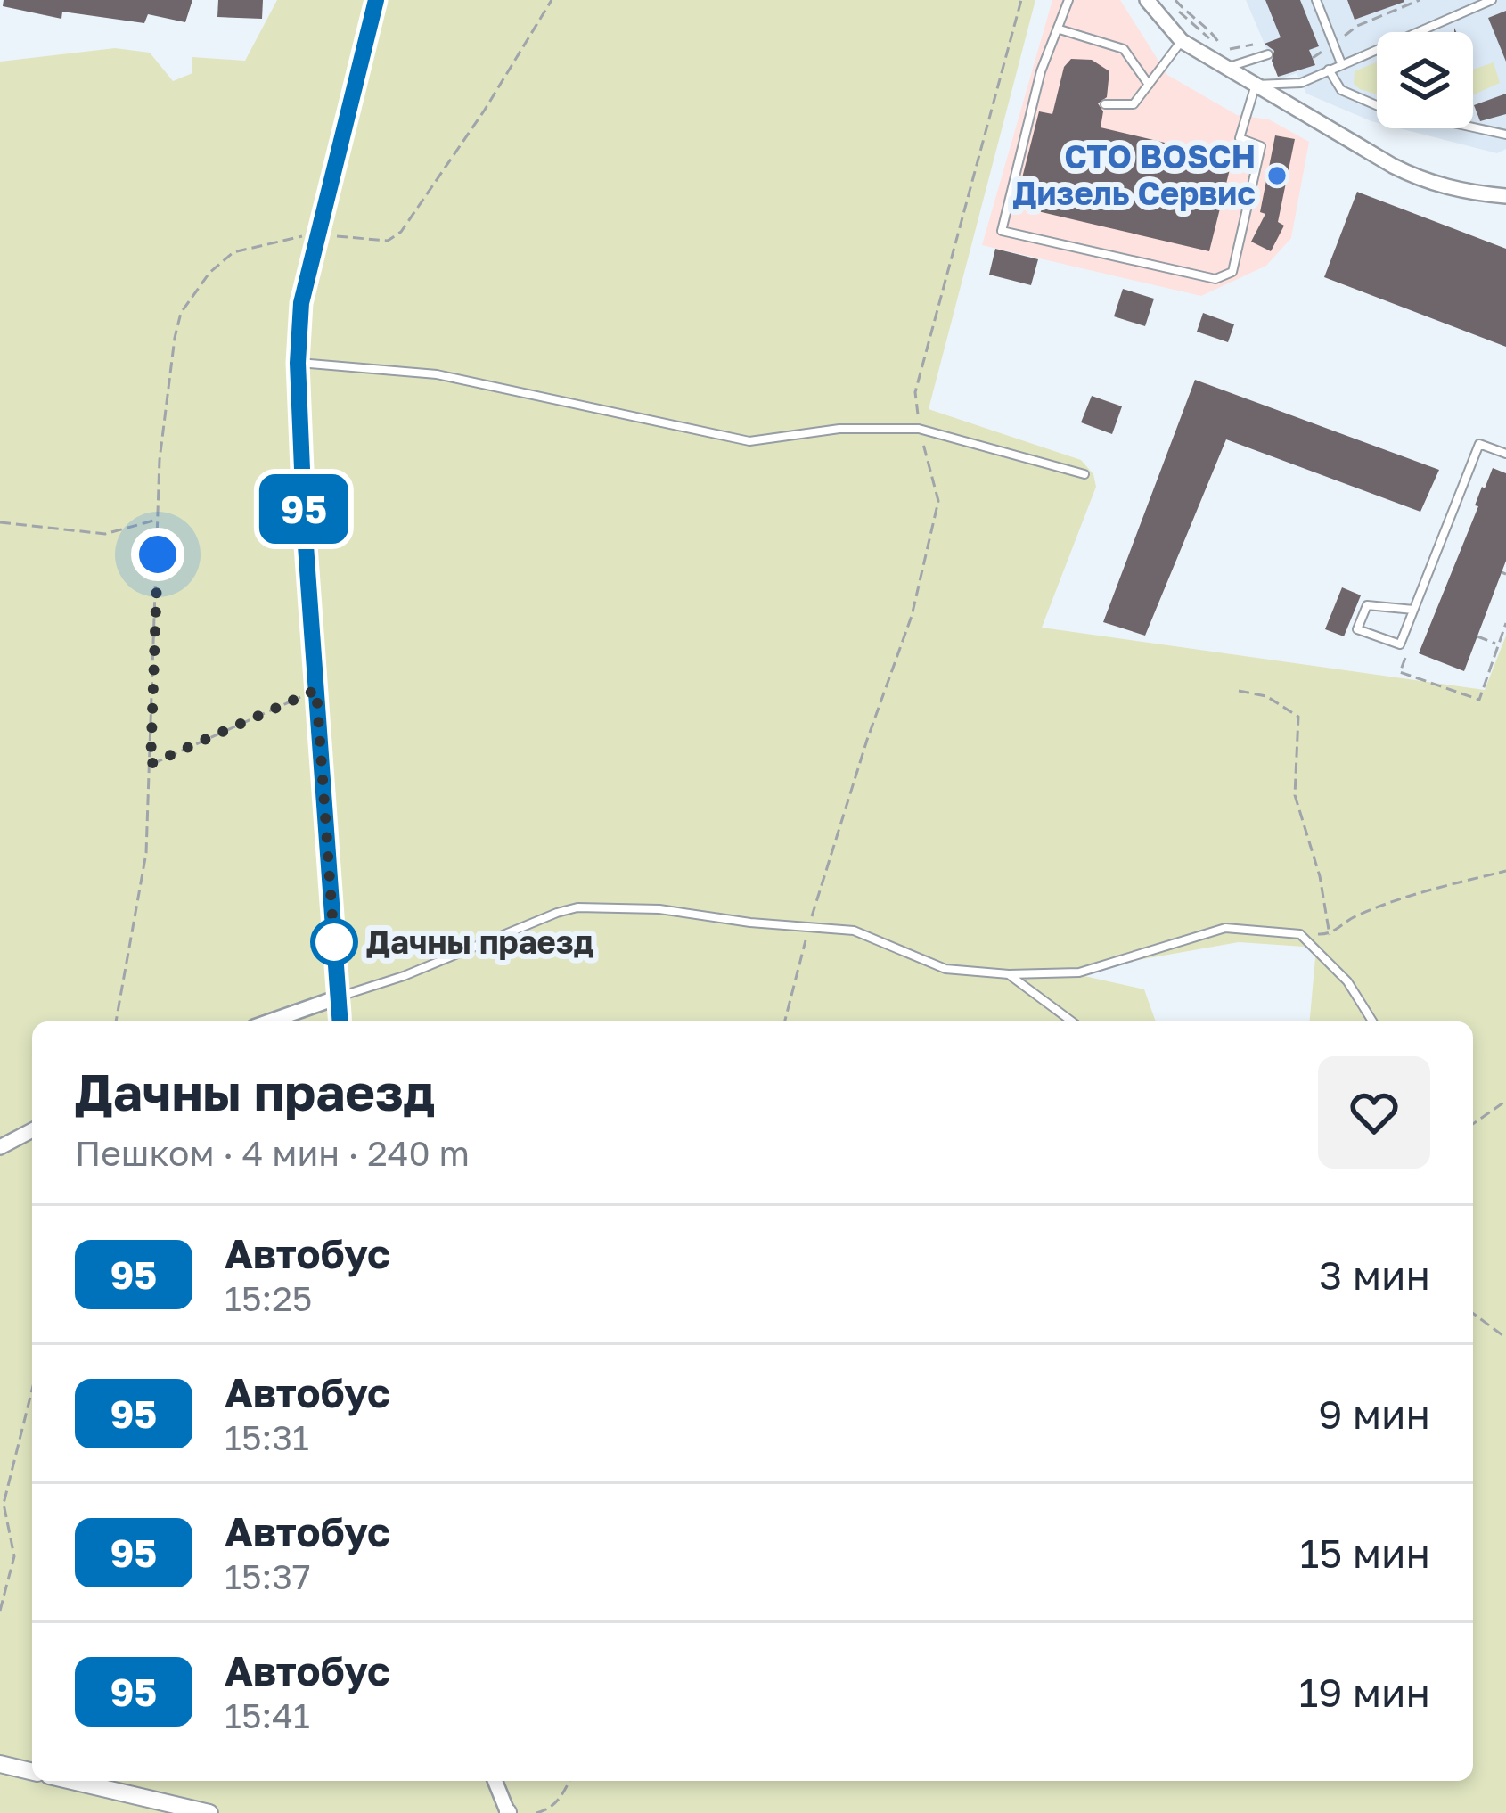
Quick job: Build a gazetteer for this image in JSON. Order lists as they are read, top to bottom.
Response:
{
  "places": ["СТО BOSCH Дизель Сервис", "Дачны праезд"],
  "lines": ["bus line 95"],
  "page": {
    "on_map": "95",
    "heading": ["Дачны праезд", "Пешком · 4 мин · 240 m"],
    "list": [
      {
        "mark": "95",
        "name": "Автобус",
        "note": "15:25",
        "value": "3 мин"
      },
      {
        "mark": "95",
        "name": "Автобус",
        "note": "15:31",
        "value": "9 мин"
      },
      {
        "mark": "95",
        "name": "Автобус",
        "note": "15:37",
        "value": "15 мин"
      },
      {
        "mark": "95",
        "name": "Автобус",
        "note": "15:41",
        "value": "19 мин"
      }
    ]
  }
}
